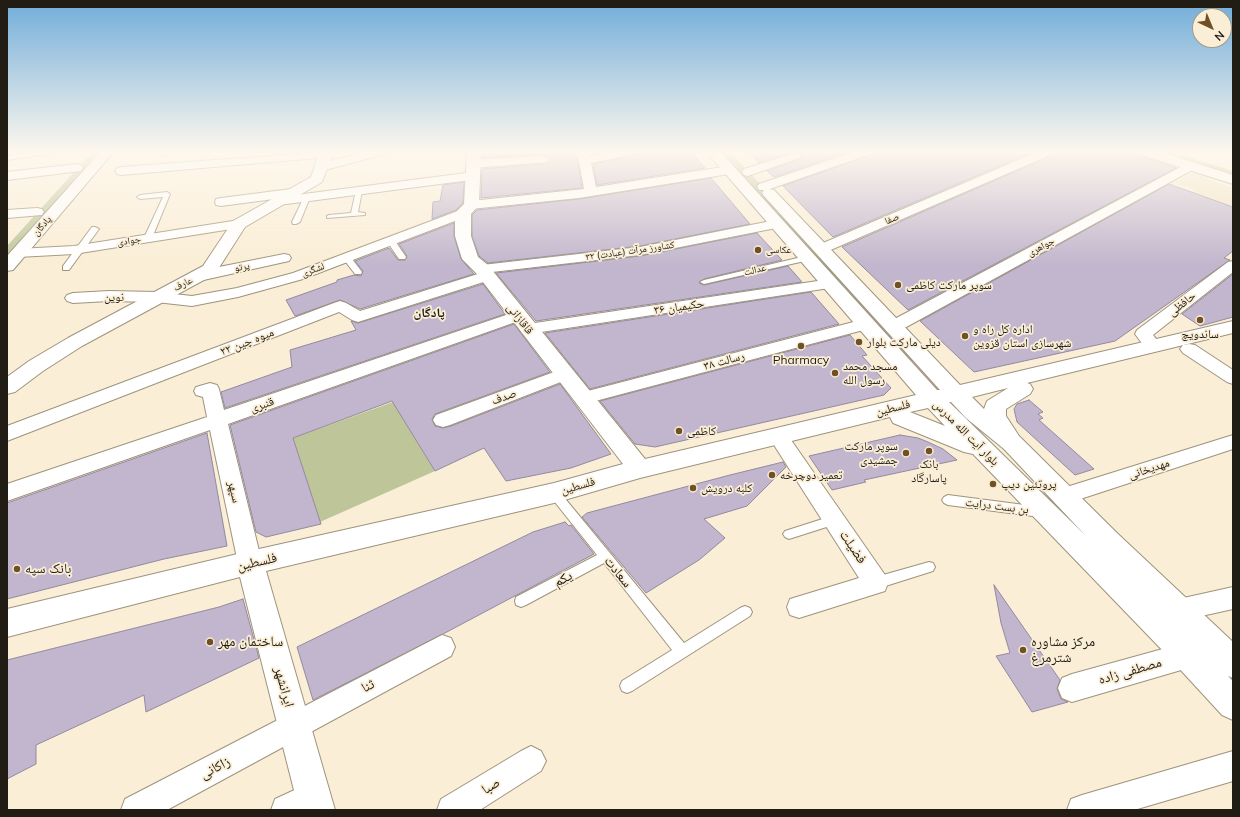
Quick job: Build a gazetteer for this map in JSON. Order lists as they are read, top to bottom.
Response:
{
  "streets": {
    "main road": [
      "پادگان",
      "عارف",
      "قاقازانی",
      "فلسطین",
      "بلوار آیت الله مدرس",
      "ایرانشهر"
    ],
    "street": [
      "صفا",
      "جوادی",
      "جواهری",
      "۳۲ کشاورز مرآت (عبادت)",
      "پرتو",
      "لشگری",
      "نوین",
      "حافظی",
      "۳۶ حکیمیان",
      "۲۲ میوه چین",
      "۳۸ رسالت",
      "صدف",
      "قنبری",
      "مهدیخانی",
      "سپهر",
      "فضیلت",
      "مصطفی زاده",
      "ثنا",
      "زاکانی",
      "صبا"
    ],
    "lane": [
      "عدالت",
      "بن بست درایت",
      "سعادت",
      "یکم"
    ]
  },
  "crossings": [
    ["صفا", "عدالت"],
    ["صفا", "بلوار آیت الله مدرس"],
    ["پادگان", "جوادی"],
    ["جوادی", "عارف"],
    ["جواهری", "بلوار آیت الله مدرس"],
    ["۳۲ کشاورز مرآت (عبادت)", "قاقازانی"],
    ["۳۲ کشاورز مرآت (عبادت)", "۲۲ میوه چین"],
    ["۳۲ کشاورز مرآت (عبادت)", "بلوار آیت الله مدرس"],
    ["پرتو", "عارف"],
    ["لشگری", "عارف"],
    ["لشگری", "نوین"],
    ["لشگری", "قاقازانی"],
    ["عدالت", "بلوار آیت الله مدرس"],
    ["عارف", "نوین"],
    ["حافظی", "فلسطین"],
    ["۳۶ حکیمیان", "قاقازانی"],
    ["۳۶ حکیمیان", "قنبری"],
    ["۳۶ حکیمیان", "بلوار آیت الله مدرس"],
    ["قاقازانی", "۲۲ میوه چین"],
    ["قاقازانی", "۳۸ رسالت"],
    ["قاقازانی", "صدف"],
    ["قاقازانی", "قنبری"],
    ["قاقازانی", "فلسطین"],
    ["۳۸ رسالت", "بلوار آیت الله مدرس"],
    ["قنبری", "سپهر"],
    ["فلسطین", "بلوار آیت الله مدرس"],
    ["فلسطین", "سپهر"],
    ["فلسطین", "فضیلت"],
    ["فلسطین", "سعادت"],
    ["فلسطین", "ایرانشهر"],
    ["بلوار آیت الله مدرس", "مهدیخانی"],
    ["بلوار آیت الله مدرس", "بن بست درایت"],
    ["بلوار آیت الله مدرس", "مصطفی زاده"],
    ["مهدیخانی", "بن بست درایت"],
    ["سپهر", "ایرانشهر"],
    ["سعادت", "یکم"],
    ["ثنا", "ایرانشهر"],
    ["ثنا", "زاکانی"],
    ["ایرانشهر", "زاکانی"]
  ],
  "districts": ["پادگان"],
  "places": [
    "عکاسی",
    "سوپر مارکت کاظمی",
    "ساندویچ",
    "اداره کل راه و شهرسازی استان قزوین",
    "دیلی مارکت بلوار",
    "Pharmacy",
    "مسجد محمد رسول الله",
    "کاظمی",
    "بانک پاسارگاد",
    "سوپر مارکت جمشیدی",
    "تعمیر دوچرخه",
    "پروتئین دیپ",
    "کلبه درویش",
    "بانک سپه",
    "ساختمان مهر",
    "مرکز مشاوره شترمرغ"
  ],
  "north": "bottom right"
}
